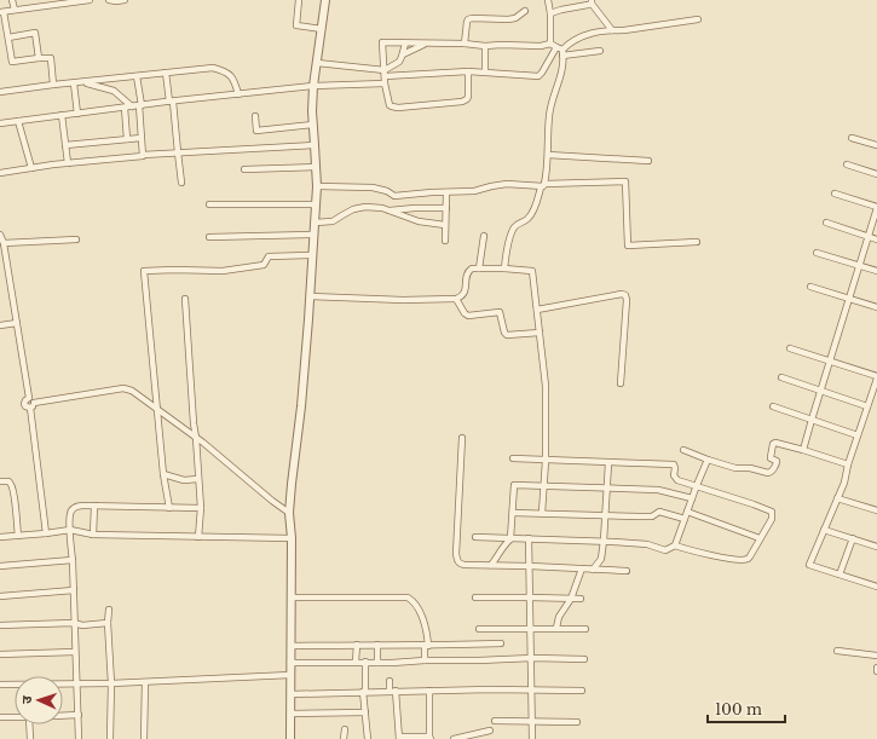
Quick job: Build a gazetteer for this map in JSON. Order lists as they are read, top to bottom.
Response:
{
  "scale_bar": "100 m",
  "north": "left"
}
